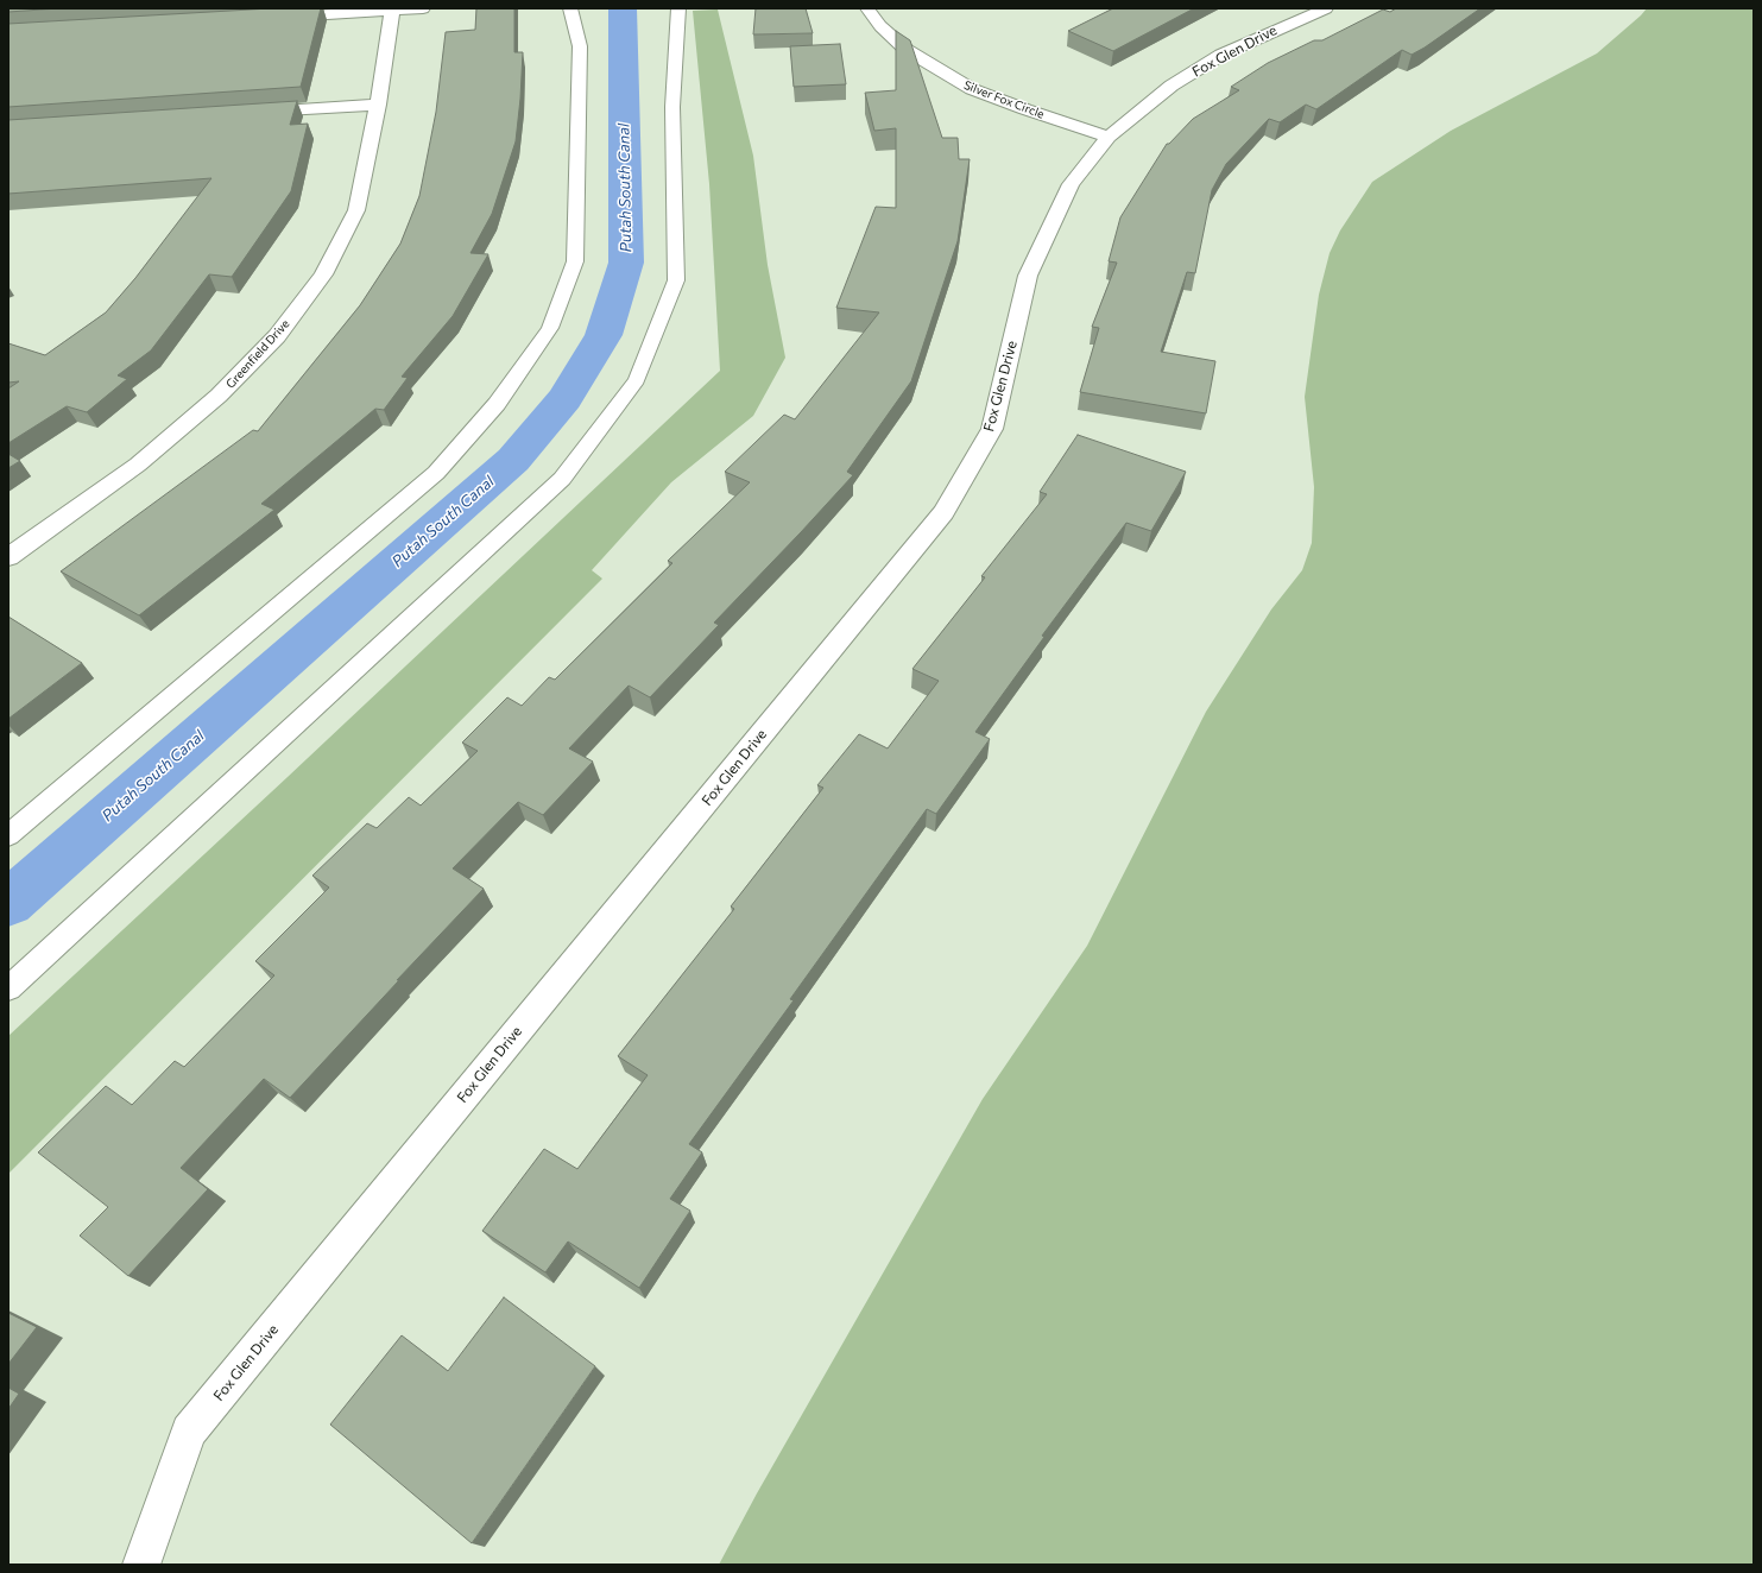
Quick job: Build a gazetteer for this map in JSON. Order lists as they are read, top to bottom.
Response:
{
  "streets": {
    "street": ["Fox Glen Drive", "Silver Fox Circle", "Greenfield Drive"]
  },
  "crossings": [
    ["Fox Glen Drive", "Silver Fox Circle"]
  ],
  "water": ["Putah South Canal"]
}
